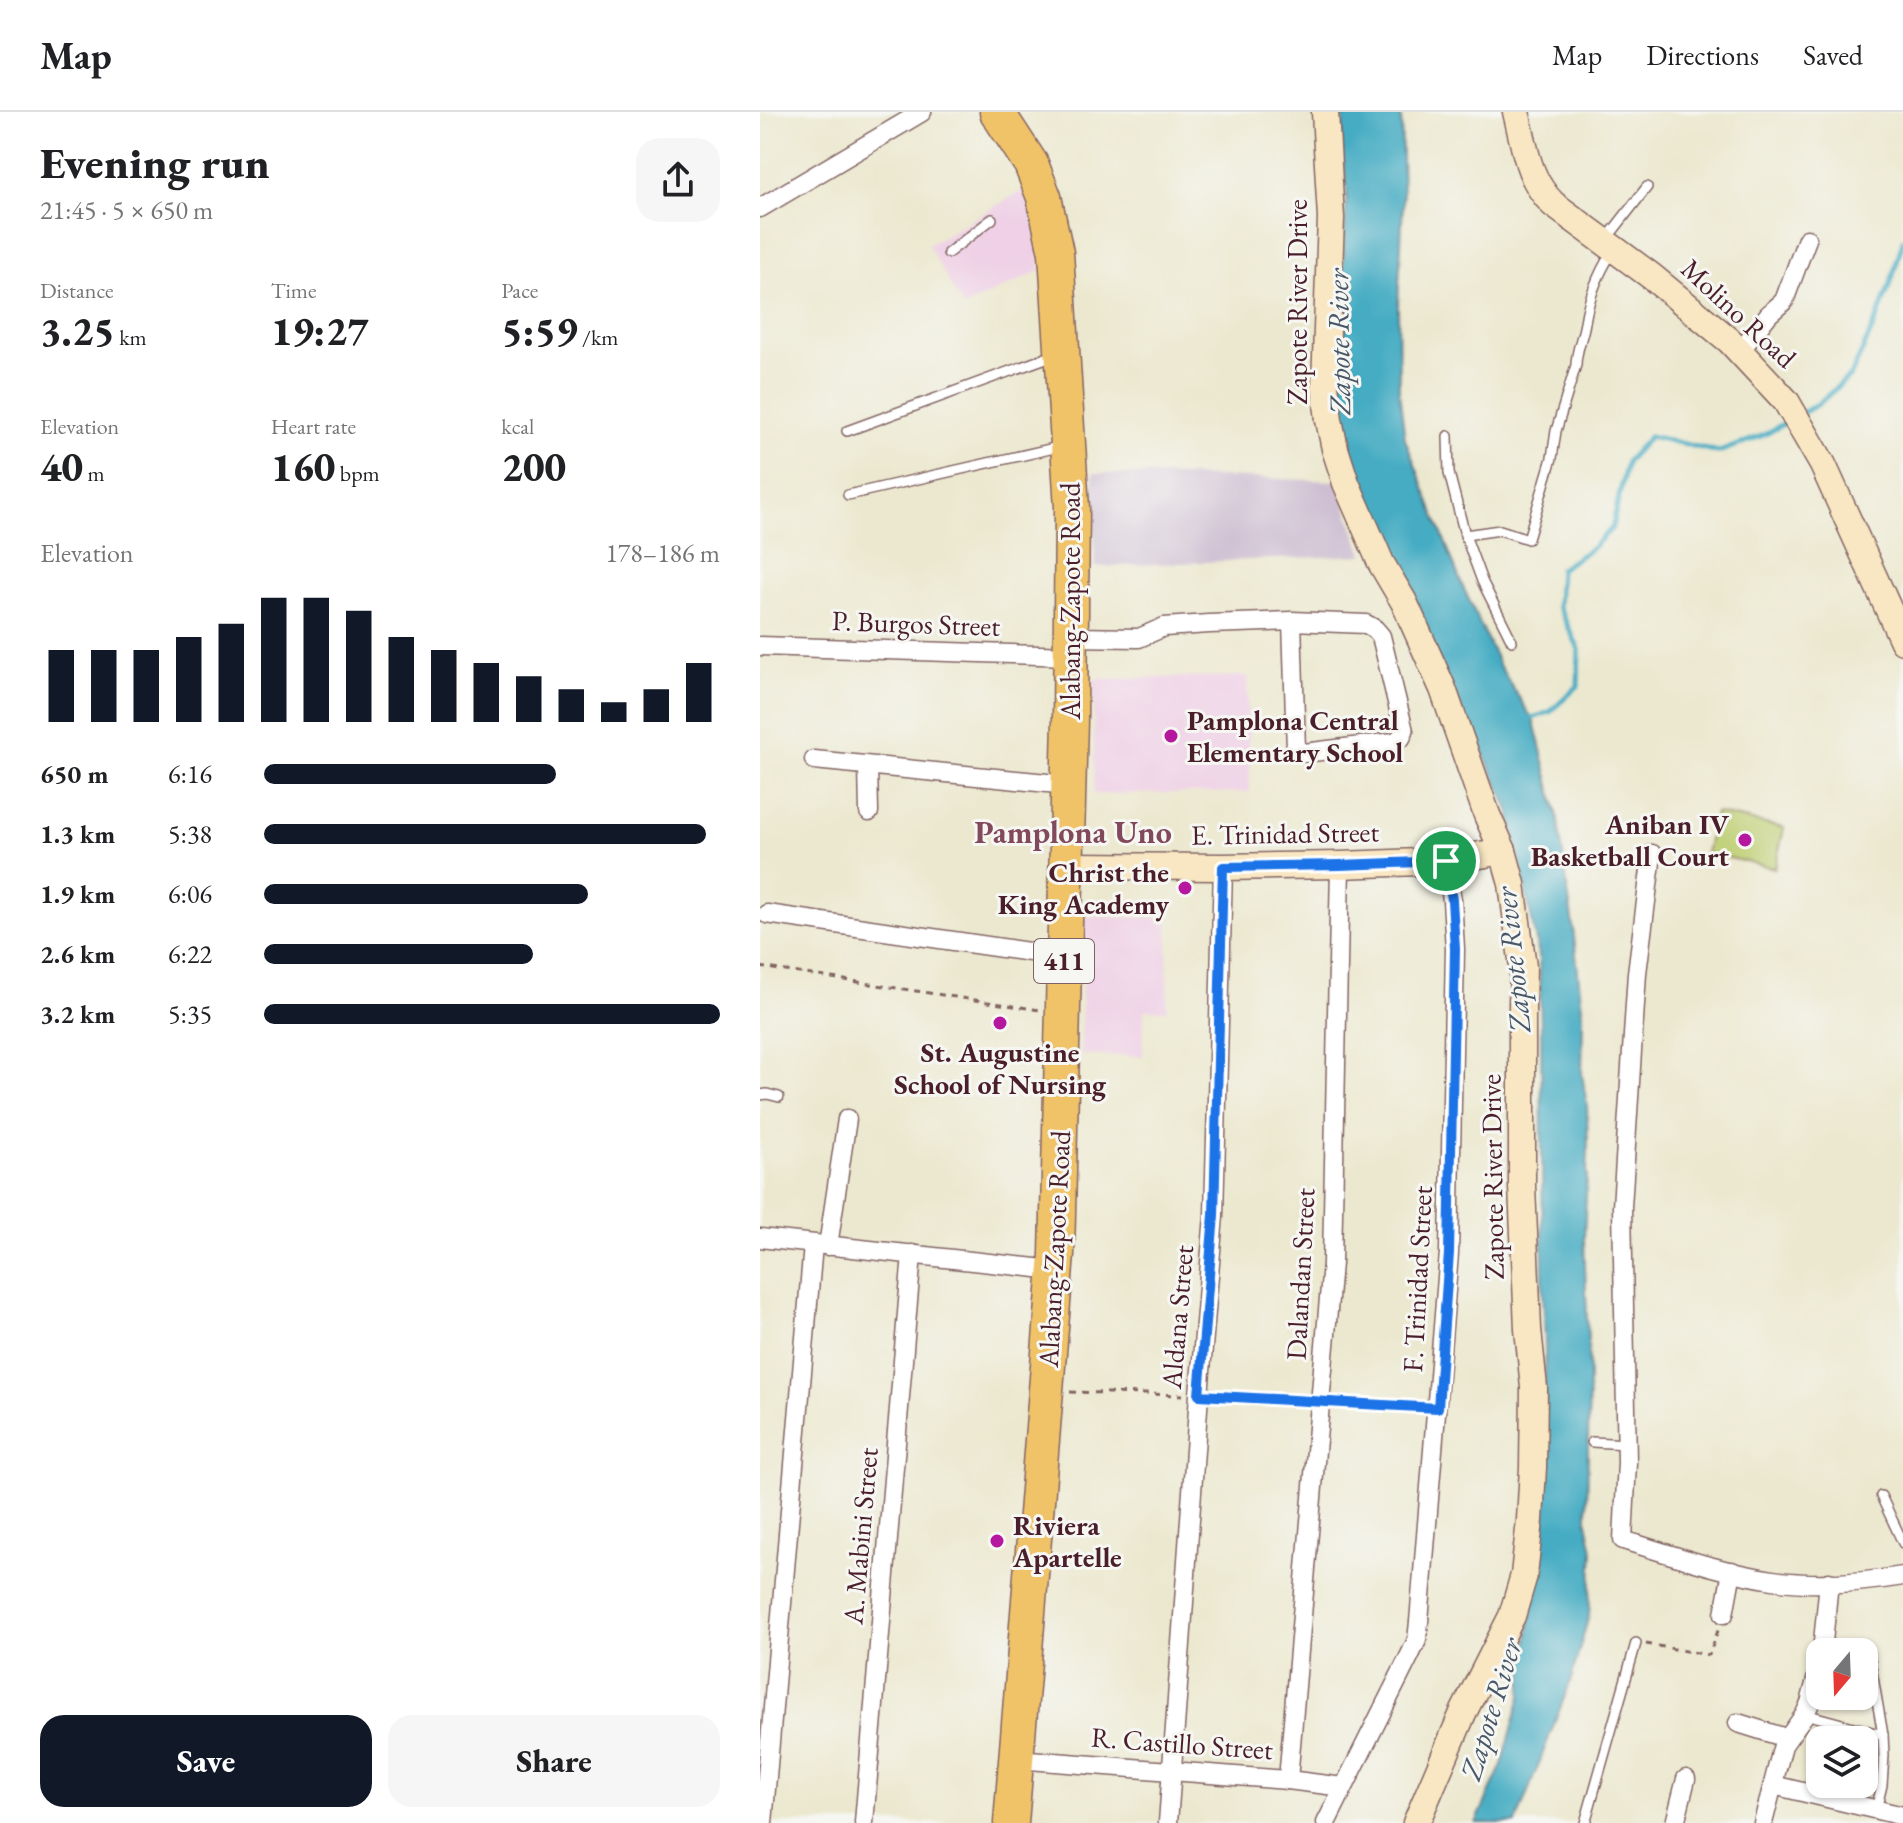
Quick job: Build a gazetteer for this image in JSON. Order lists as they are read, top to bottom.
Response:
{
  "streets": {
    "highway": ["Alabang-Zapote Road", "411"],
    "main road": ["Zapote River Drive", "Molino Road", "E. Trinidad Street"],
    "street": [
      "P. Burgos Street",
      "Dalandan Street",
      "F. Trinidad Street",
      "Aldana Street",
      "A. Mabini Street",
      "R. Castillo Street"
    ]
  },
  "crossings": [
    ["Zapote River Drive", "E. Trinidad Street"],
    ["Alabang-Zapote Road", "P. Burgos Street"],
    ["Alabang-Zapote Road", "E. Trinidad Street"],
    ["Alabang-Zapote Road", "R. Castillo Street"],
    ["E. Trinidad Street", "Dalandan Street"],
    ["E. Trinidad Street", "F. Trinidad Street"],
    ["E. Trinidad Street", "Aldana Street"],
    ["Dalandan Street", "R. Castillo Street"],
    ["F. Trinidad Street", "R. Castillo Street"],
    ["Aldana Street", "R. Castillo Street"]
  ],
  "districts": ["Pamplona Uno"],
  "water": ["Zapote River"],
  "places": [
    "Pamplona Central Elementary School",
    "Aniban IV Basketball Court",
    "Christ the King Academy",
    "St. Augustine School of Nursing",
    "Riviera Apartelle"
  ],
  "north": "bottom",
  "page": {
    "header": "Map",
    "nav": ["Map", "Directions", "Saved"],
    "heading": ["Evening run", "21:45 · 5 × 650 m"],
    "stats": [
      ["Distance", "3.25 km"],
      ["Time", "19:27"],
      ["Pace", "5:59 /km"],
      ["Elevation", "40 m"],
      ["Heart rate", "160 bpm"],
      ["kcal", "200"]
    ],
    "chart": ["Elevation", "178–186 m"],
    "list": [
      {
        "name": "650 m",
        "note": "6:16"
      },
      {
        "name": "1.3 km",
        "note": "5:38"
      },
      {
        "name": "1.9 km",
        "note": "6:06"
      },
      {
        "name": "2.6 km",
        "note": "6:22"
      },
      {
        "name": "3.2 km",
        "note": "5:35"
      }
    ],
    "buttons": ["Save", "Share"]
  }
}
